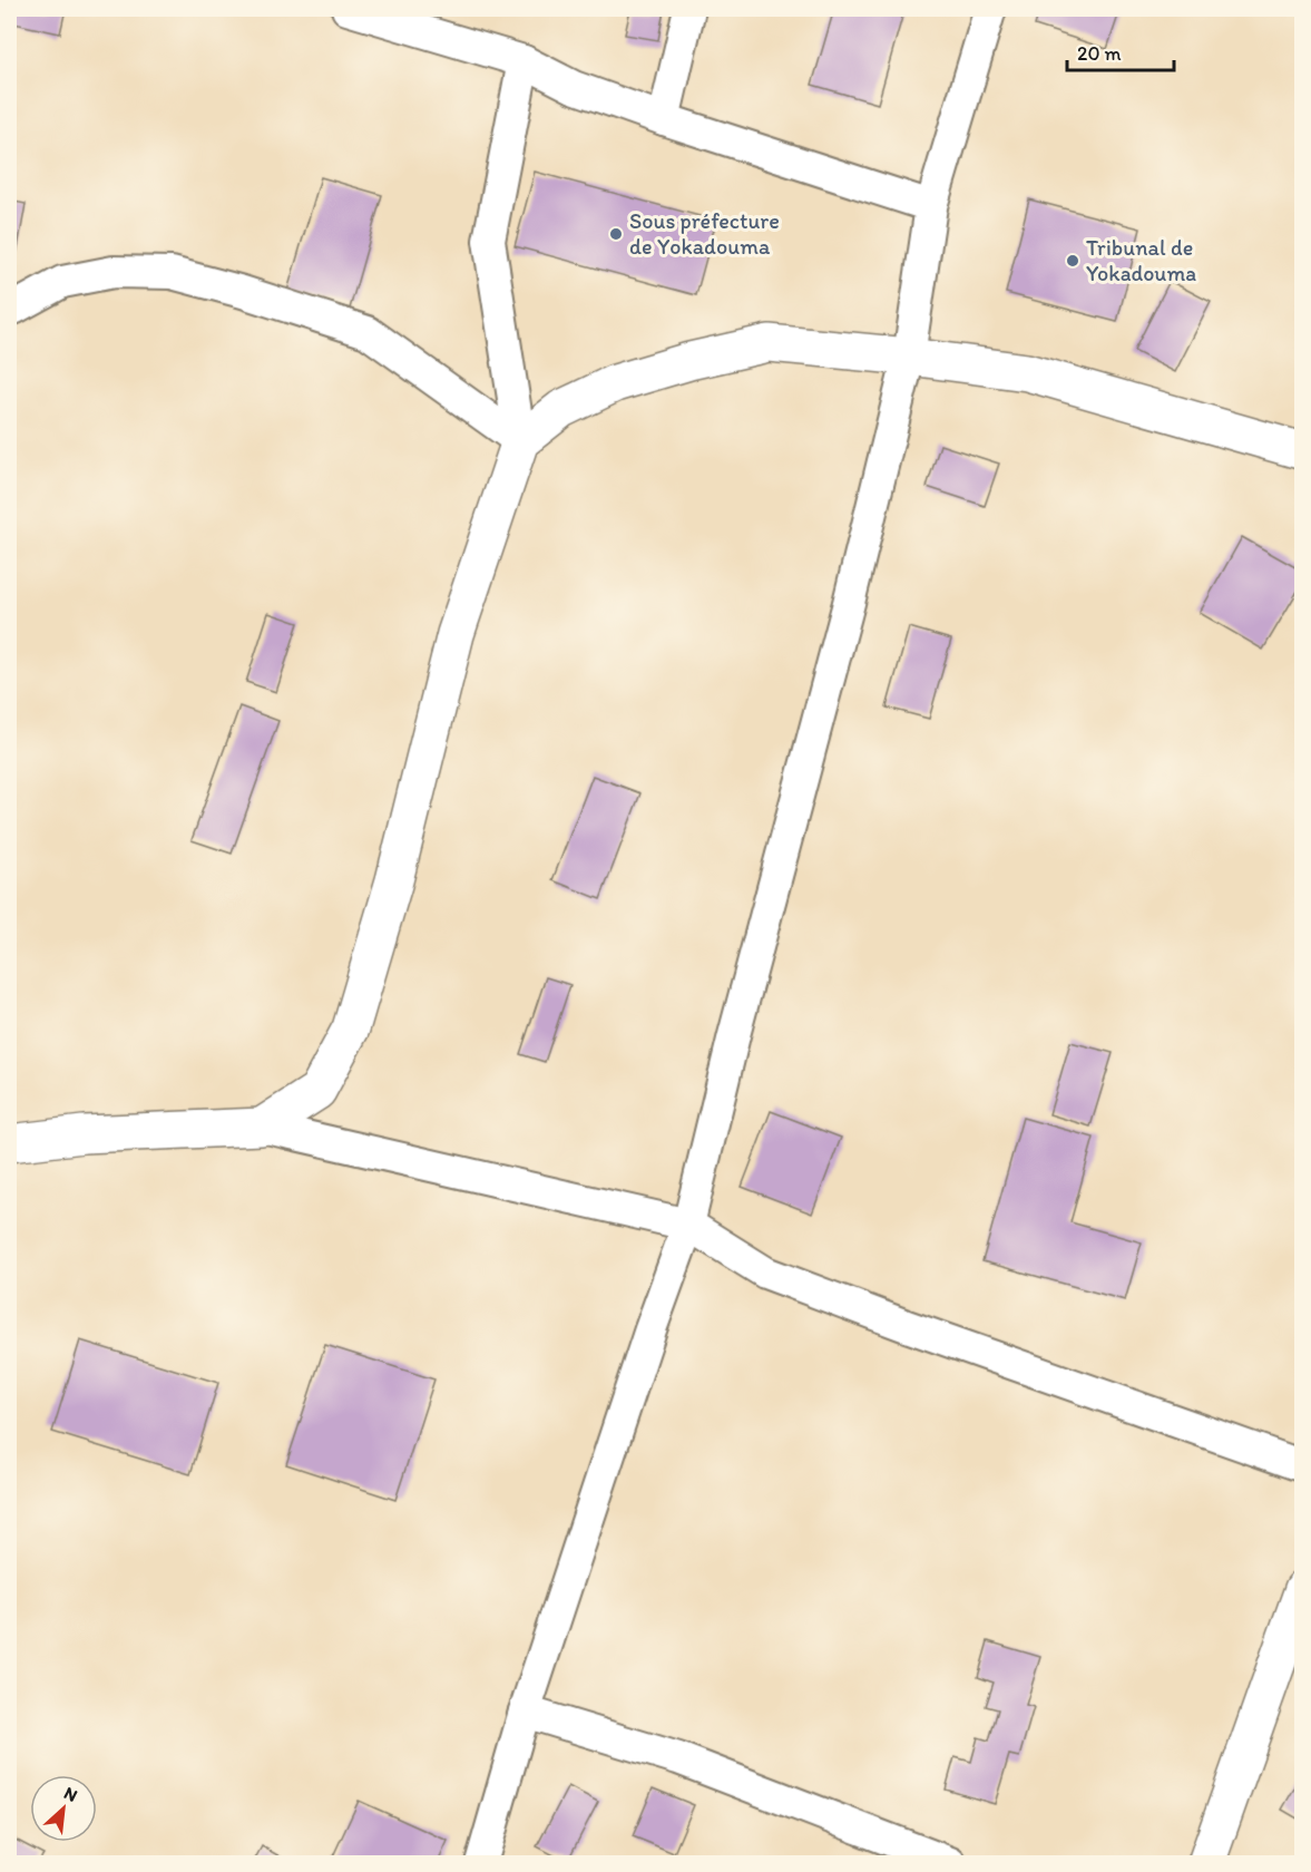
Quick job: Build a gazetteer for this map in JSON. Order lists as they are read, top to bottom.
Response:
{
  "places": ["Sous préfecture de Yokadouma", "Tribunal de Yokadouma"],
  "scale_bar": "20 m",
  "north": "top right"
}
